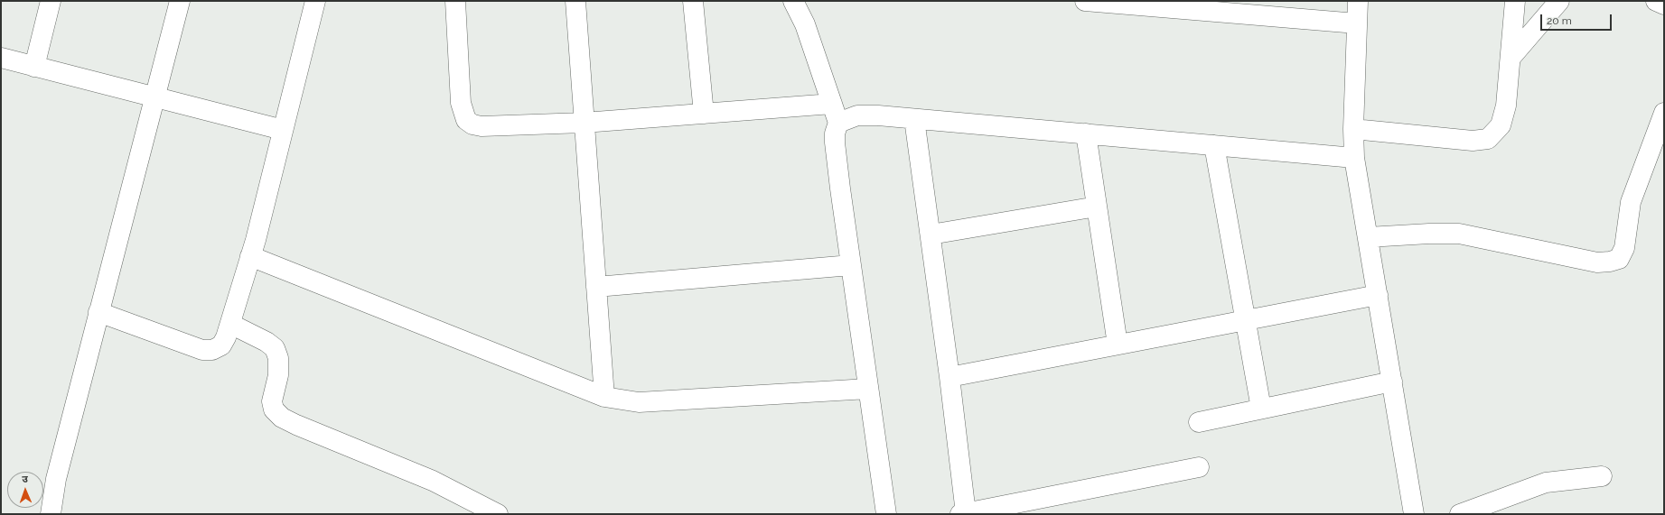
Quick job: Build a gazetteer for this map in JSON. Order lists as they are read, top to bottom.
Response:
{
  "scale_bar": "20 m",
  "north": "top"
}
